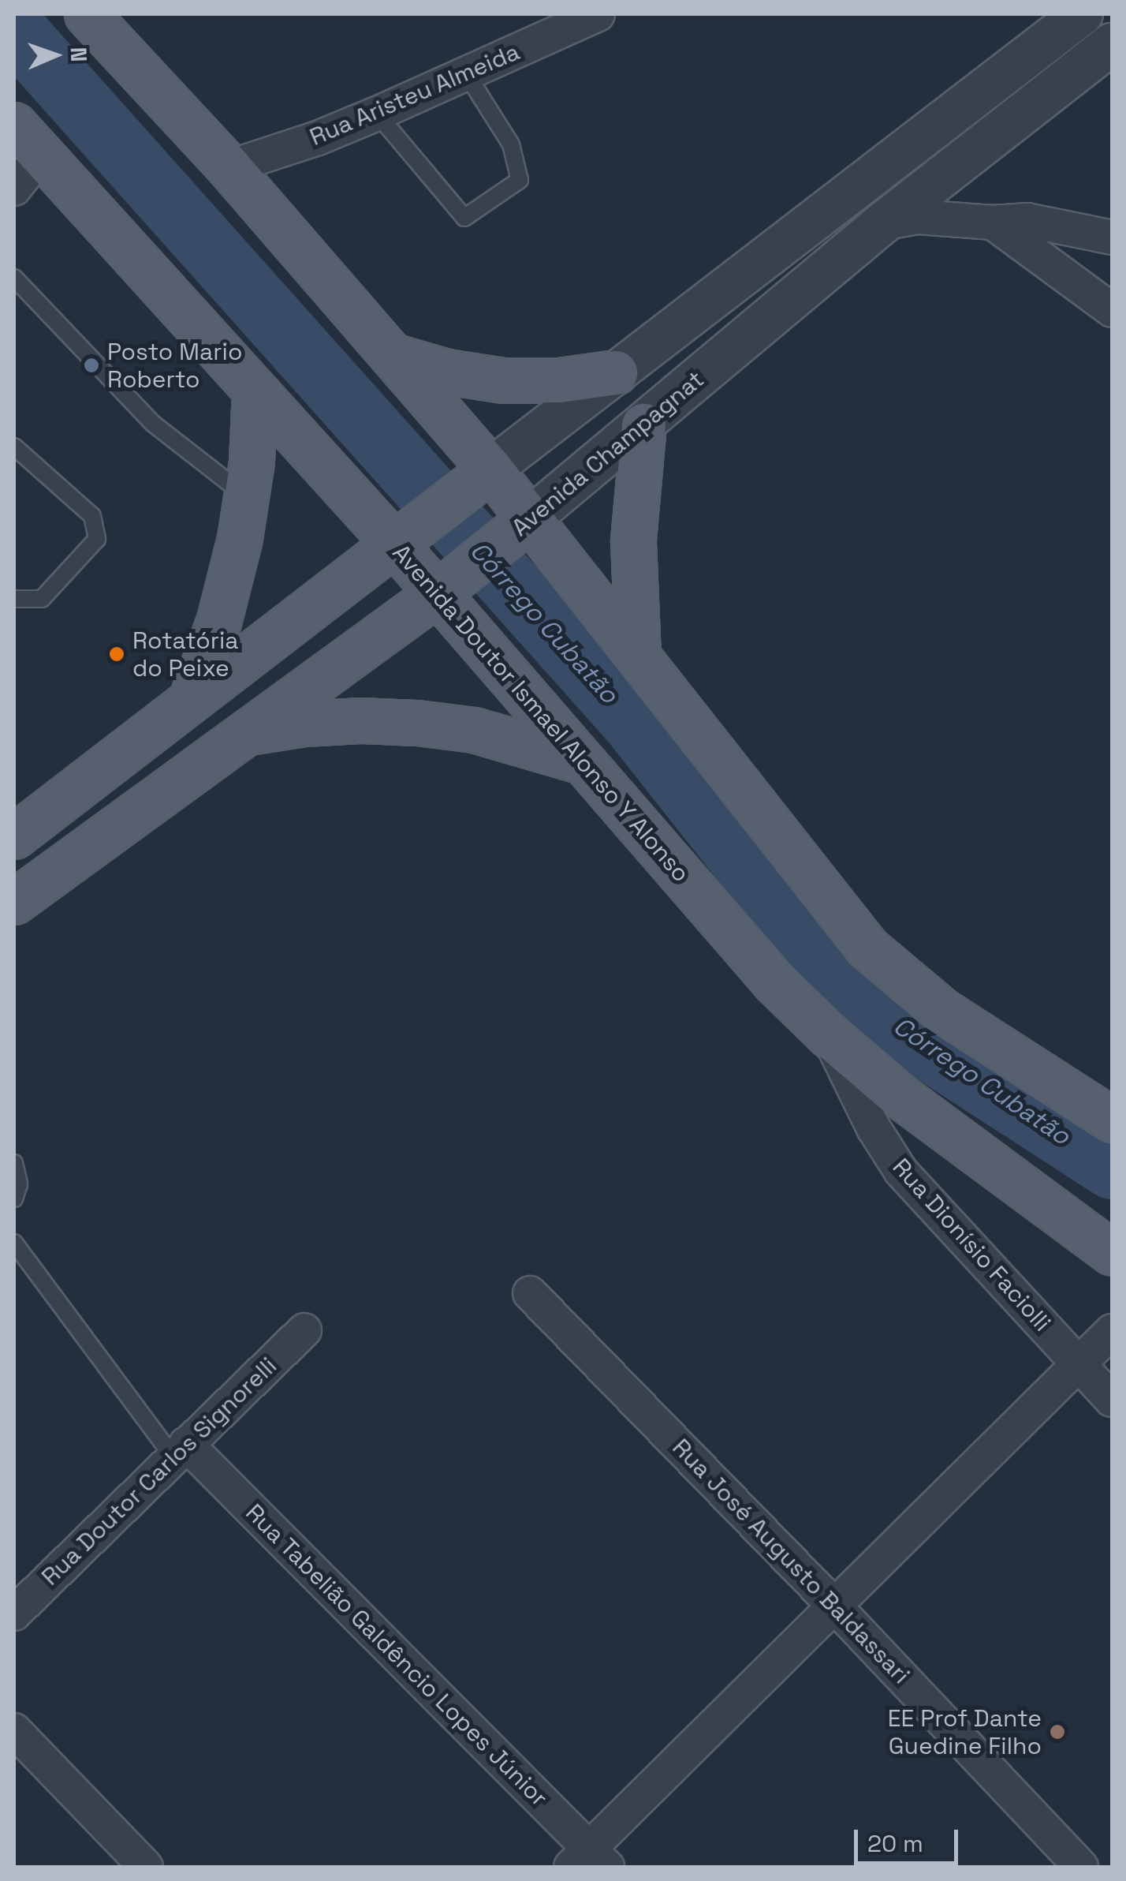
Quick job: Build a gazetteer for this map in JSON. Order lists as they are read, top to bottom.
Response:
{
  "streets": {
    "main road": ["Avenida Champagnat", "Avenida Doutor Ismael Alonso Y Alonso"],
    "street": [
      "Rua Aristeu Almeida",
      "Rua Dionísio Faciolli",
      "Rua Doutor Carlos Signorelli",
      "Rua José Augusto Baldassari",
      "Rua Tabelião Galdêncio Lopes Júnior"
    ]
  },
  "crossings": [
    ["Avenida Champagnat", "Avenida Doutor Ismael Alonso Y Alonso"],
    ["Avenida Doutor Ismael Alonso Y Alonso", "Rua Dionísio Faciolli"],
    ["Rua Doutor Carlos Signorelli", "Rua Tabelião Galdêncio Lopes Júnior"]
  ],
  "water": ["Córrego Cubatão"],
  "places": ["Posto Mario Roberto", "Rotatória do Peixe", "EE Prof Dante Guedine Filho"],
  "scale_bar": "20 m",
  "north": "right"
}
